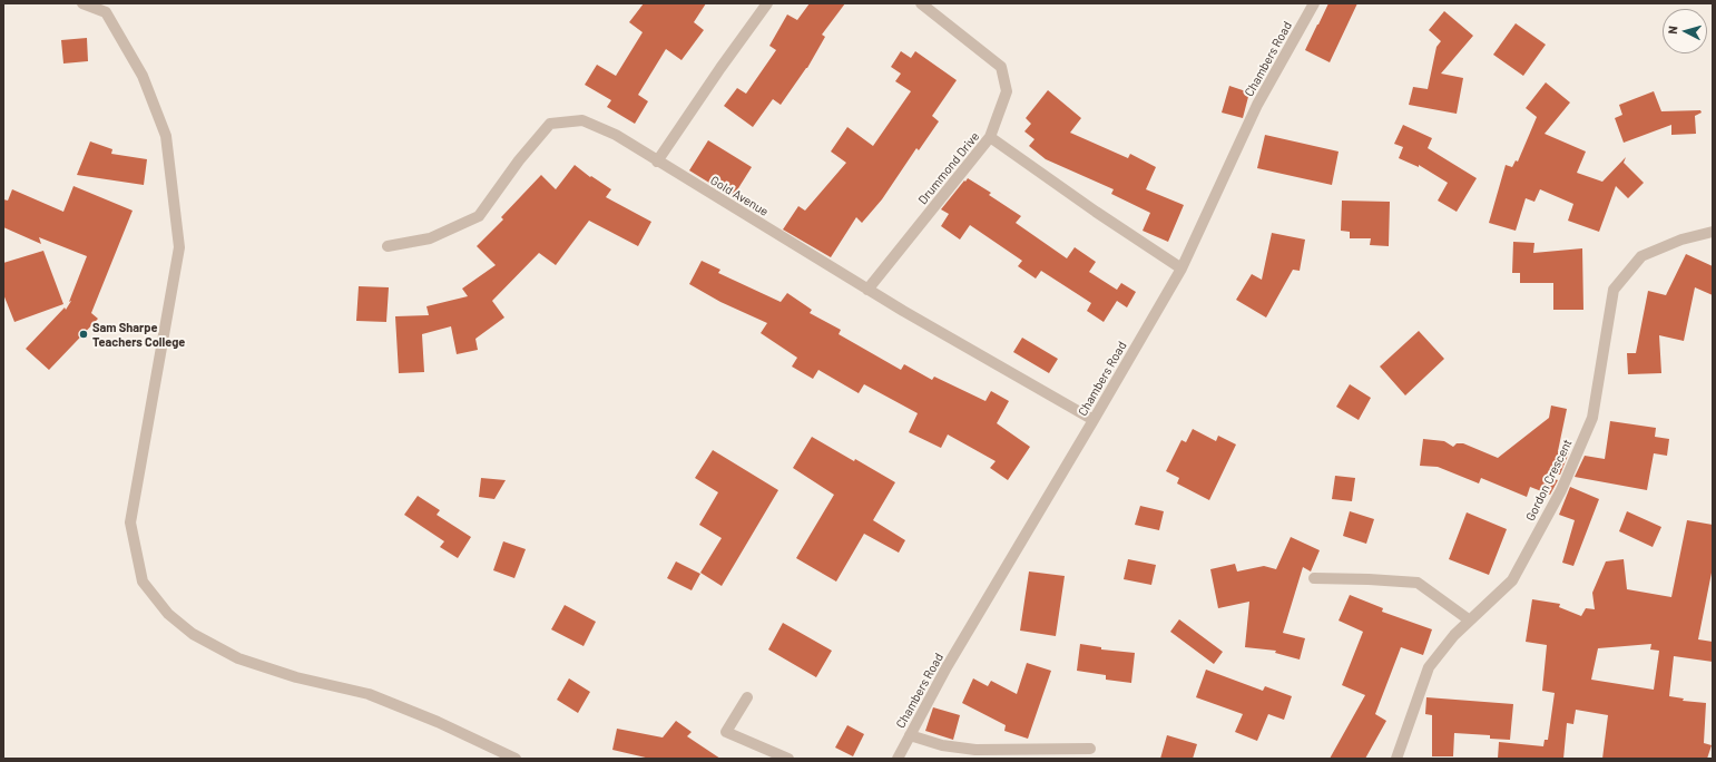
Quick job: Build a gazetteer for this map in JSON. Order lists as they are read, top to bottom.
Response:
{
  "streets": {
    "street": [
      "Chambers Road",
      "Drummond Drive",
      "Gold Avenue",
      "Gordon Crescent"
    ]
  },
  "crossings": [
    ["Chambers Road", "Gold Avenue"],
    ["Drummond Drive", "Gold Avenue"]
  ],
  "places": ["Sam Sharpe Teachers College"],
  "north": "left"
}
